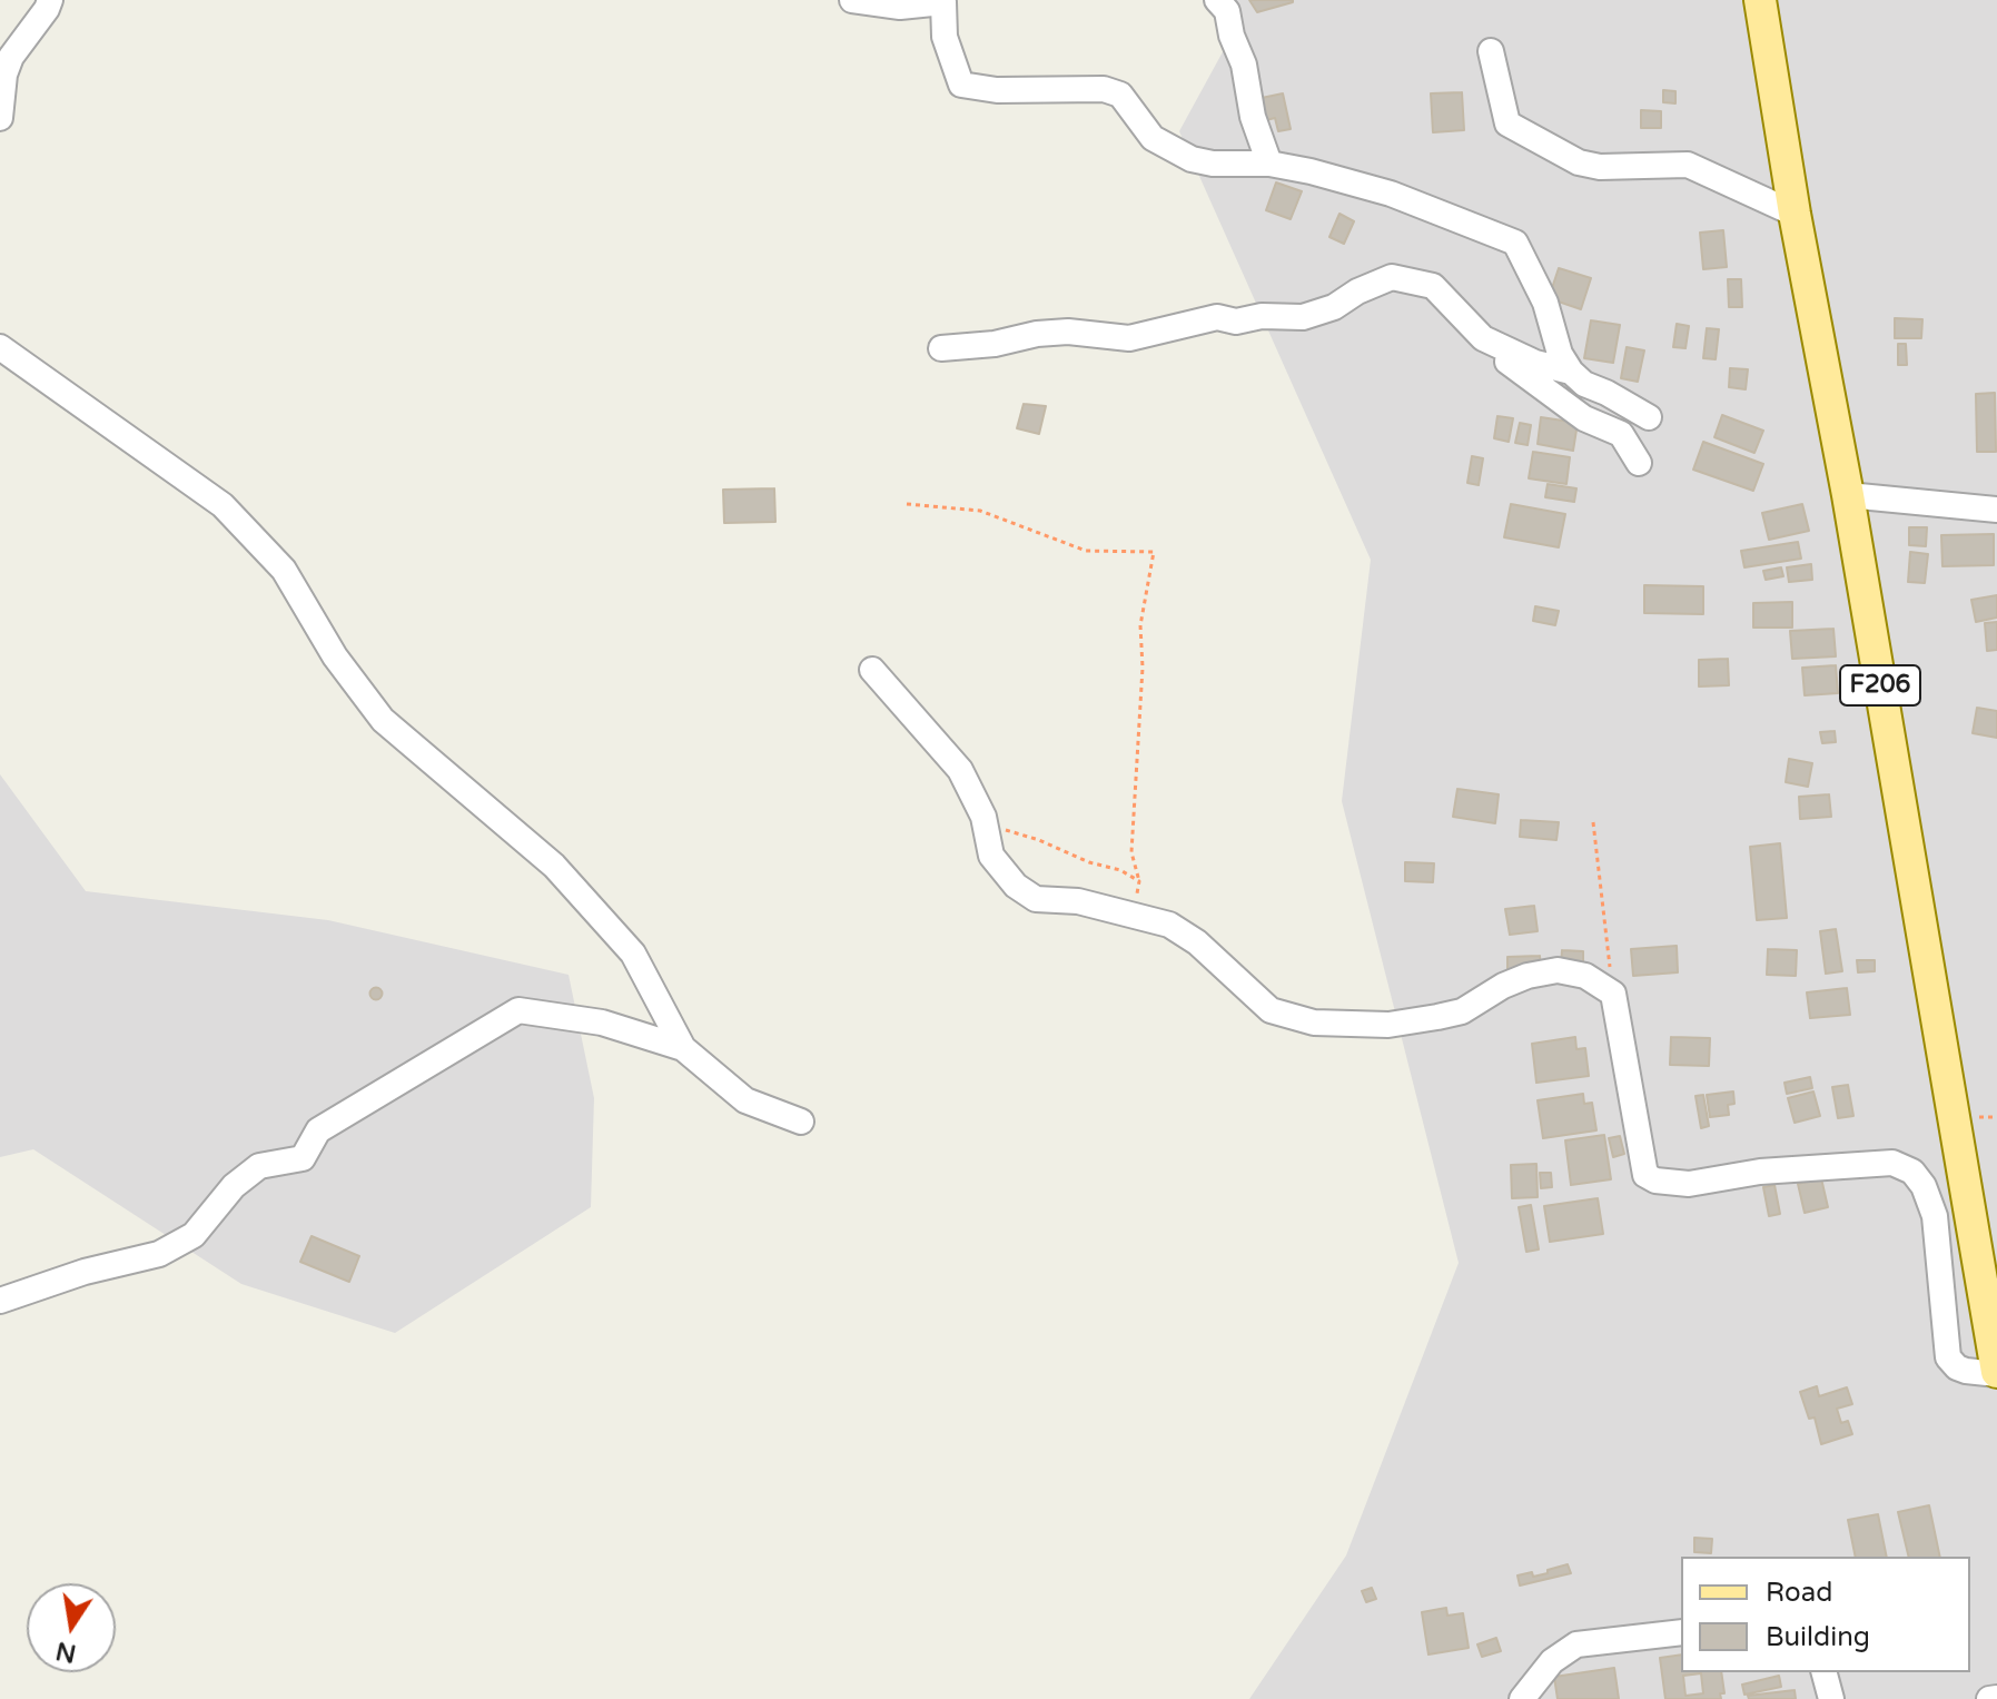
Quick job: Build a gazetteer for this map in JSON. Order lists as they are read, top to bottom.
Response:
{
  "streets": {
    "main road": ["F206"]
  },
  "legend": ["Road", "Building"],
  "north": "bottom"
}
